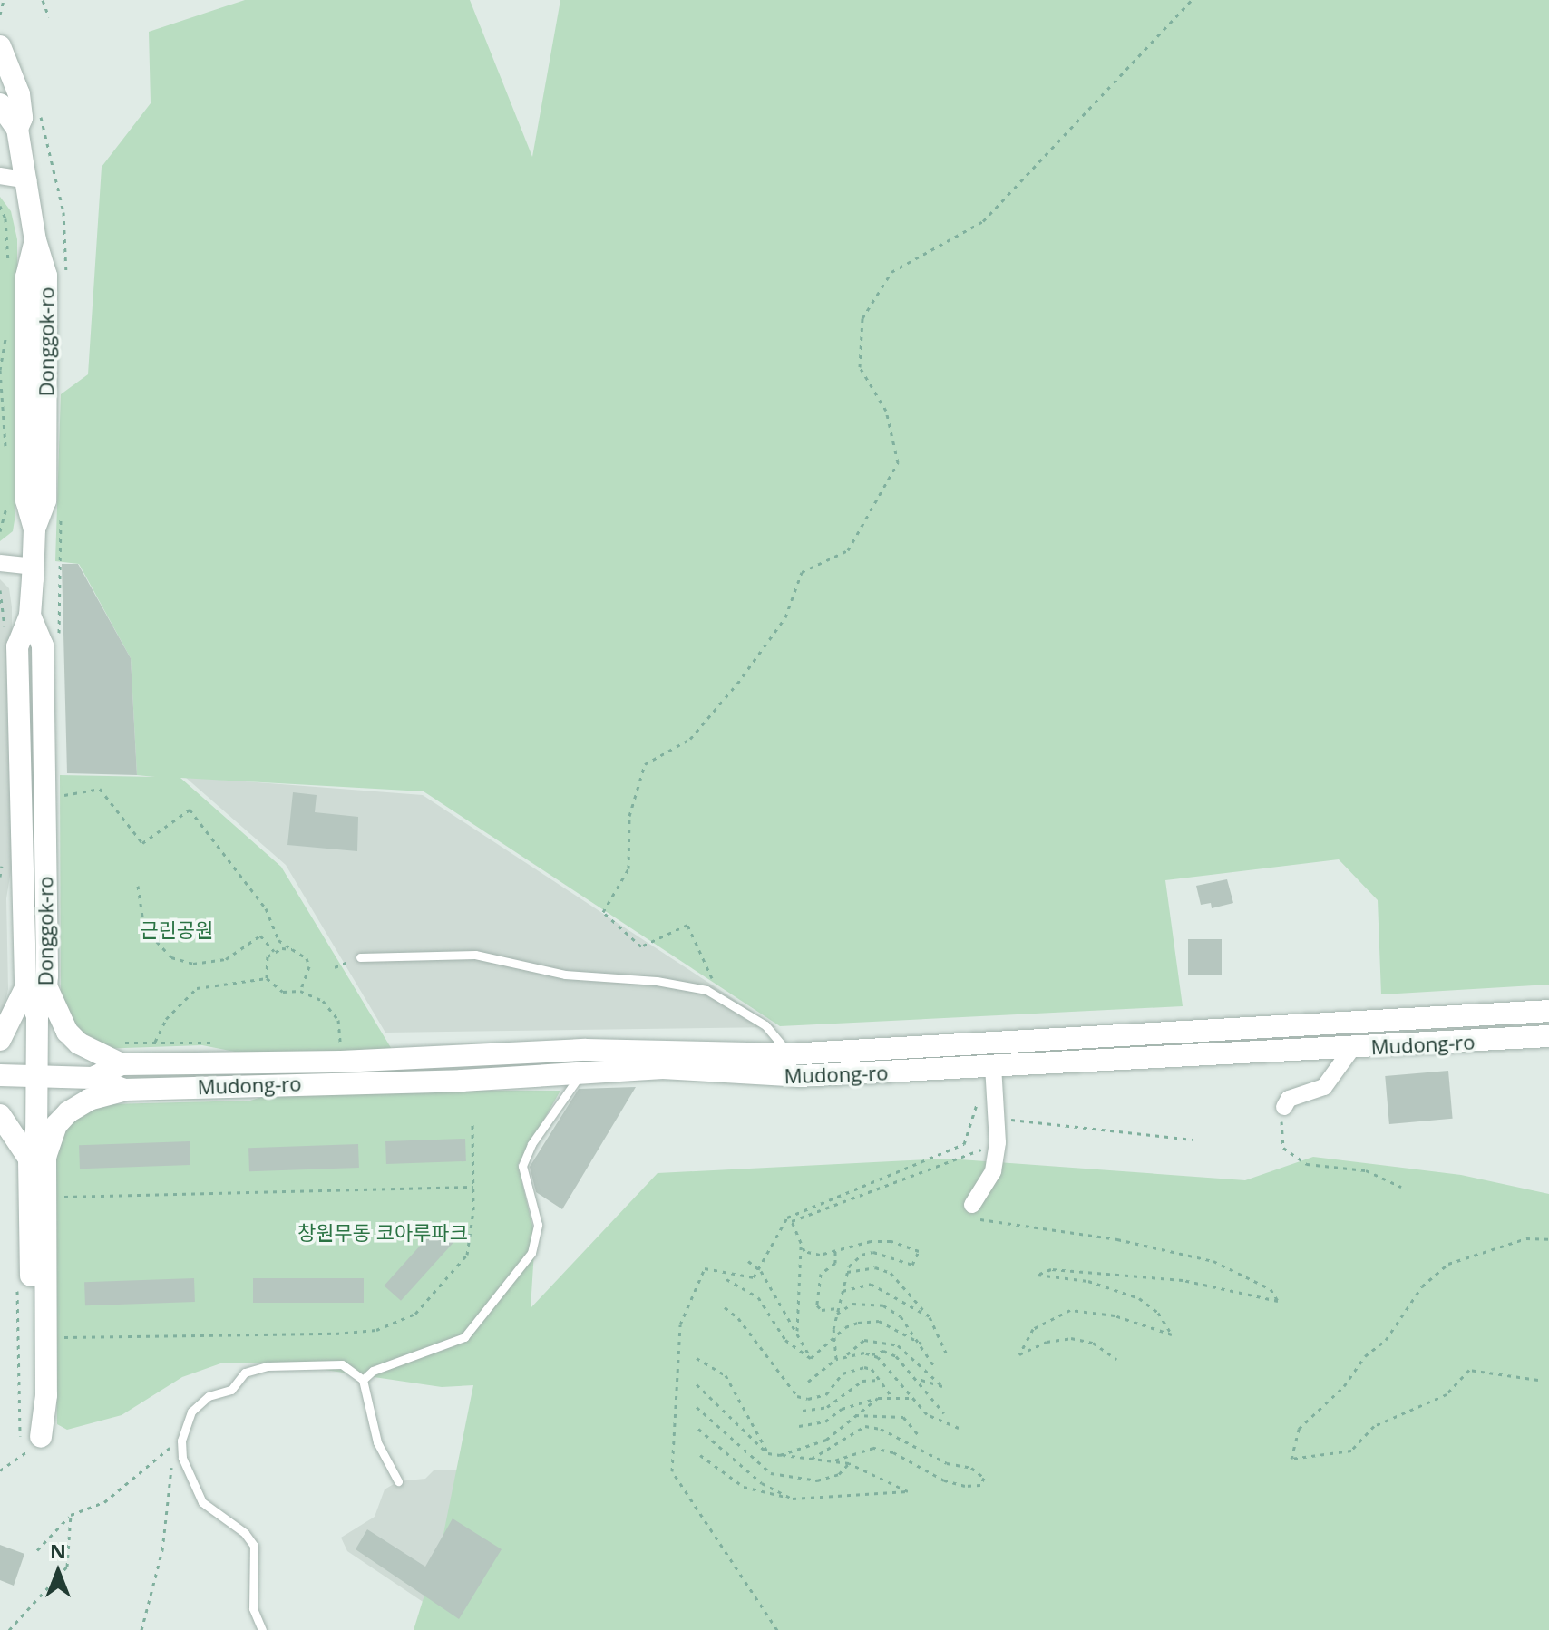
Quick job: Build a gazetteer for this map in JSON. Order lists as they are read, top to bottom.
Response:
{
  "streets": {
    "main road": ["Donggok-ro", "Mudong-ro"]
  },
  "crossings": [
    ["Donggok-ro", "Mudong-ro"]
  ],
  "parks": ["근린공원", "창원무동 코아루파크"],
  "north": "top"
}
